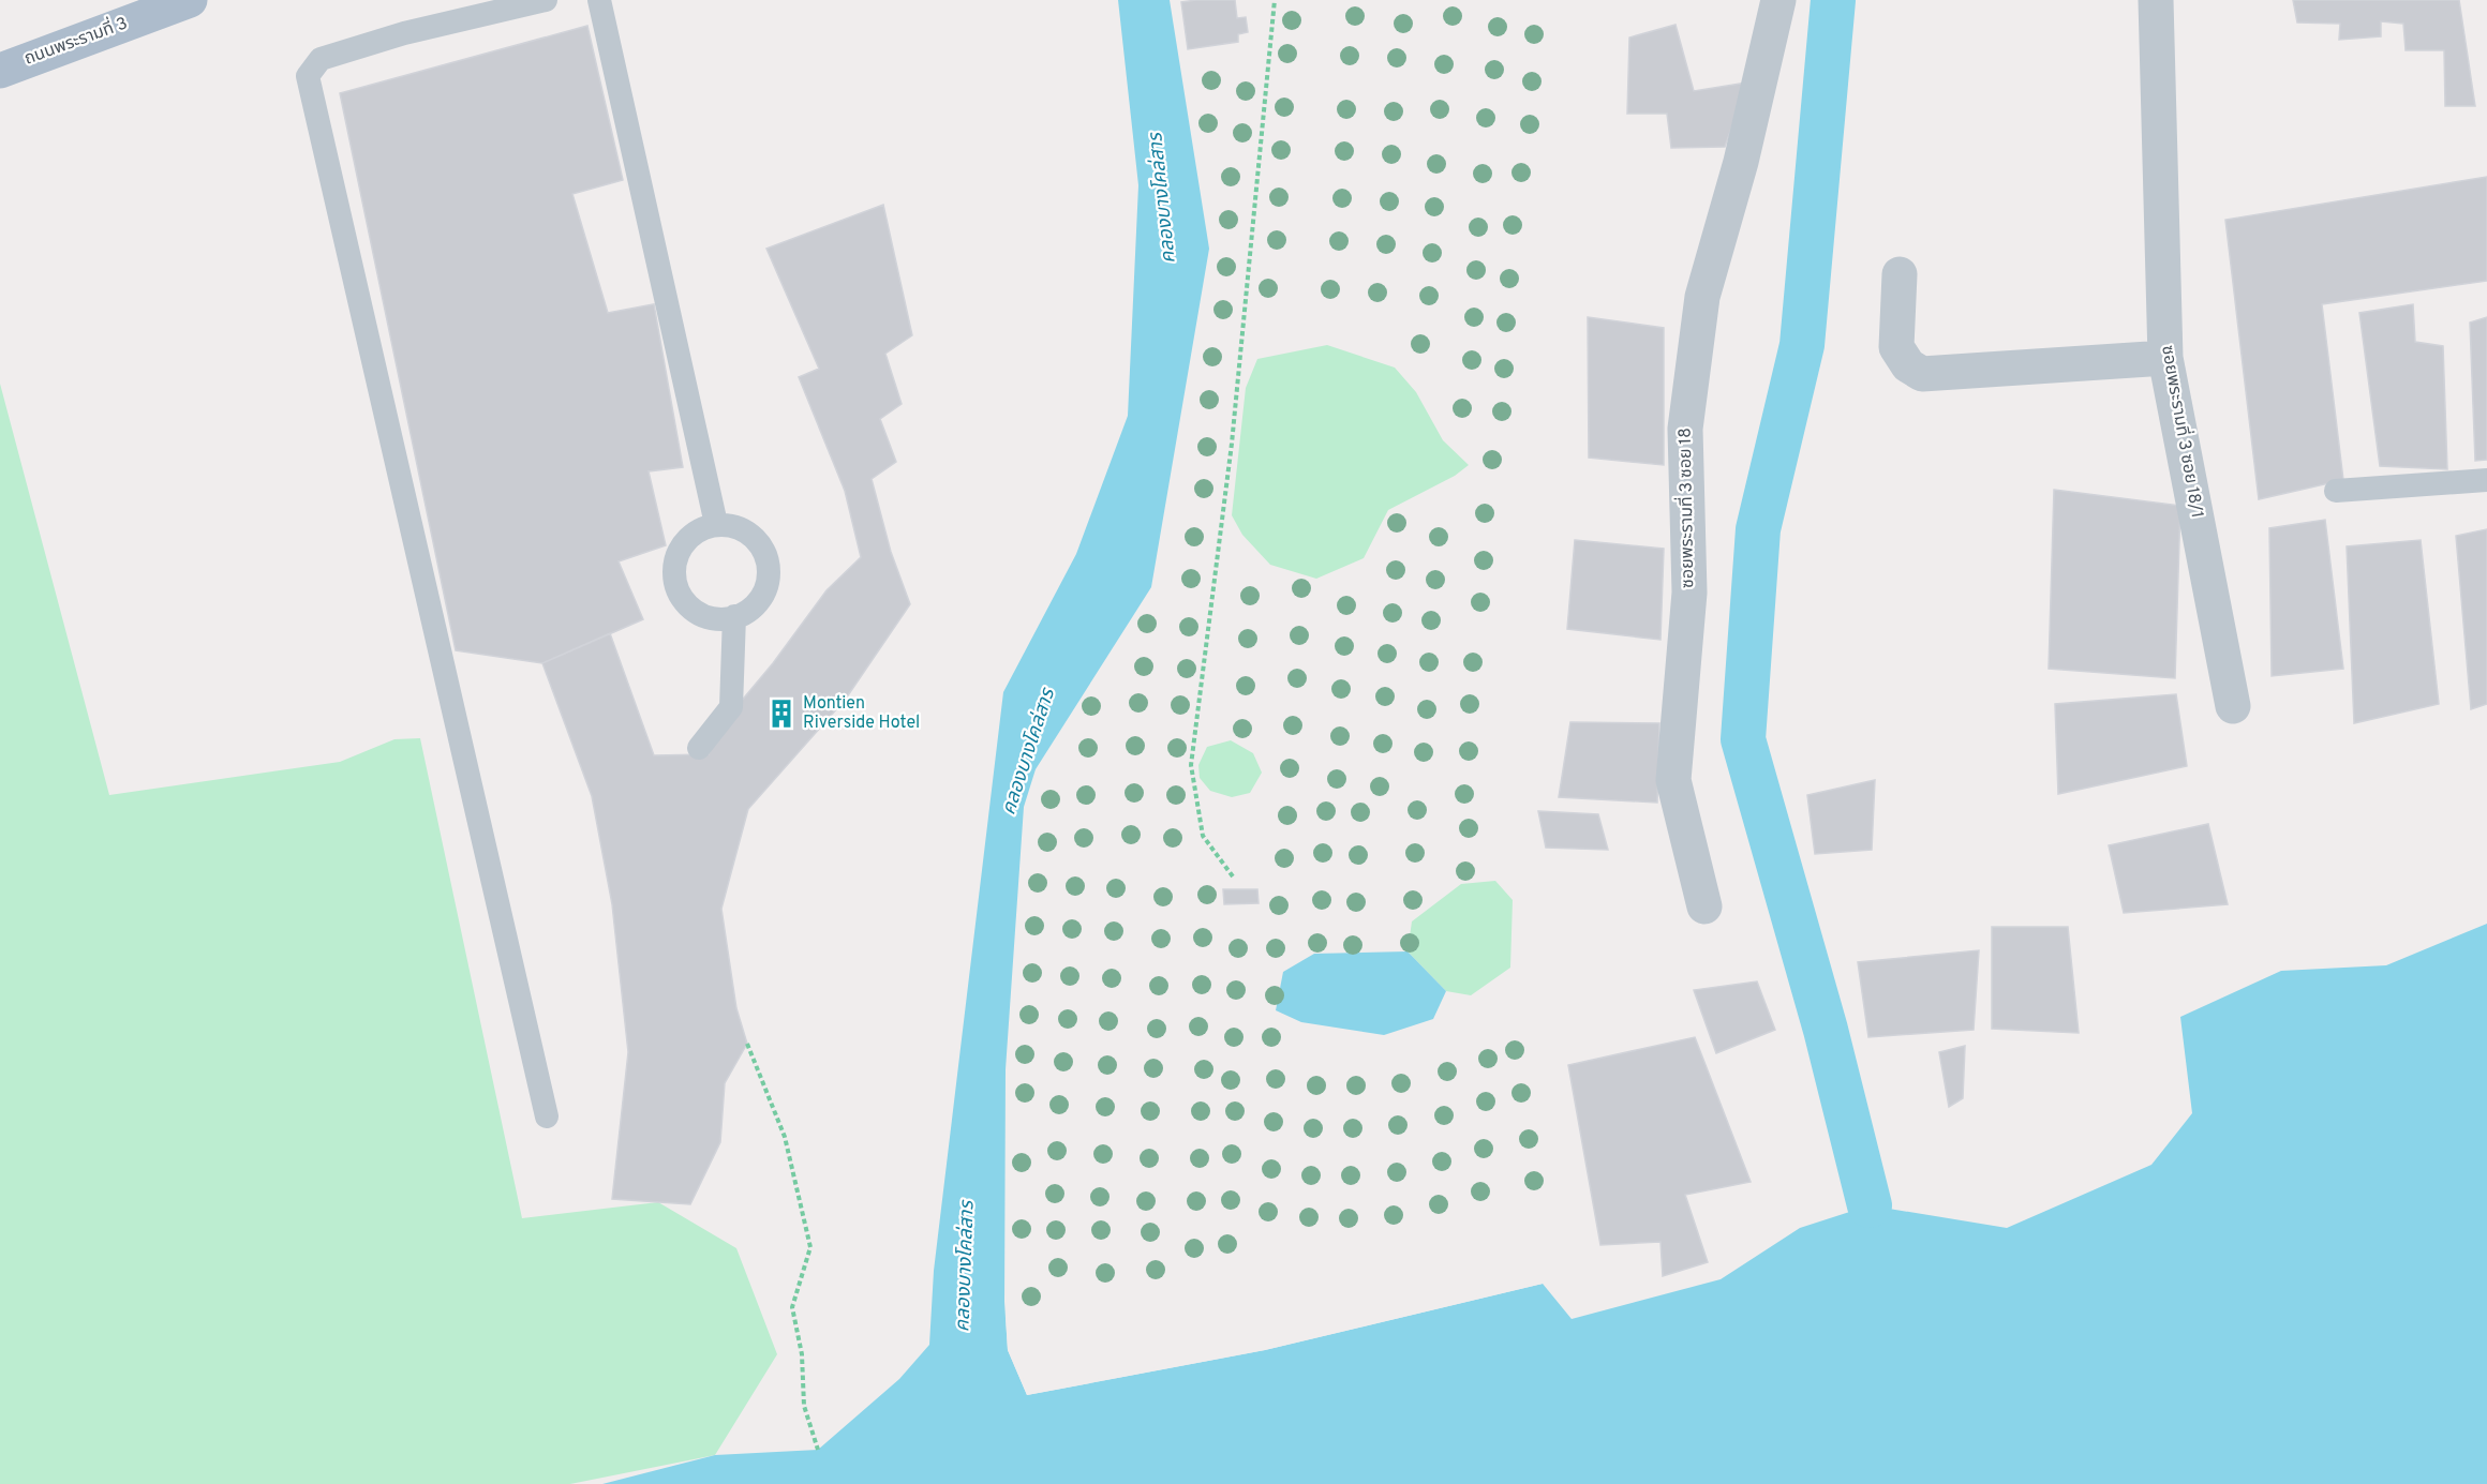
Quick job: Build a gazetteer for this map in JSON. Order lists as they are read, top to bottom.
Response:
{
  "streets": {
    "main road": ["ถนนพระรามที่ 3"],
    "street": ["ซอยพระรามที่ 3 ซอย 18/1", "ซอยพระรามที่ 3 ซอย 18"]
  },
  "water": ["คลองบางโคล่สาร"],
  "places": {
    "building": ["Montien Riverside Hotel"]
  }
}
